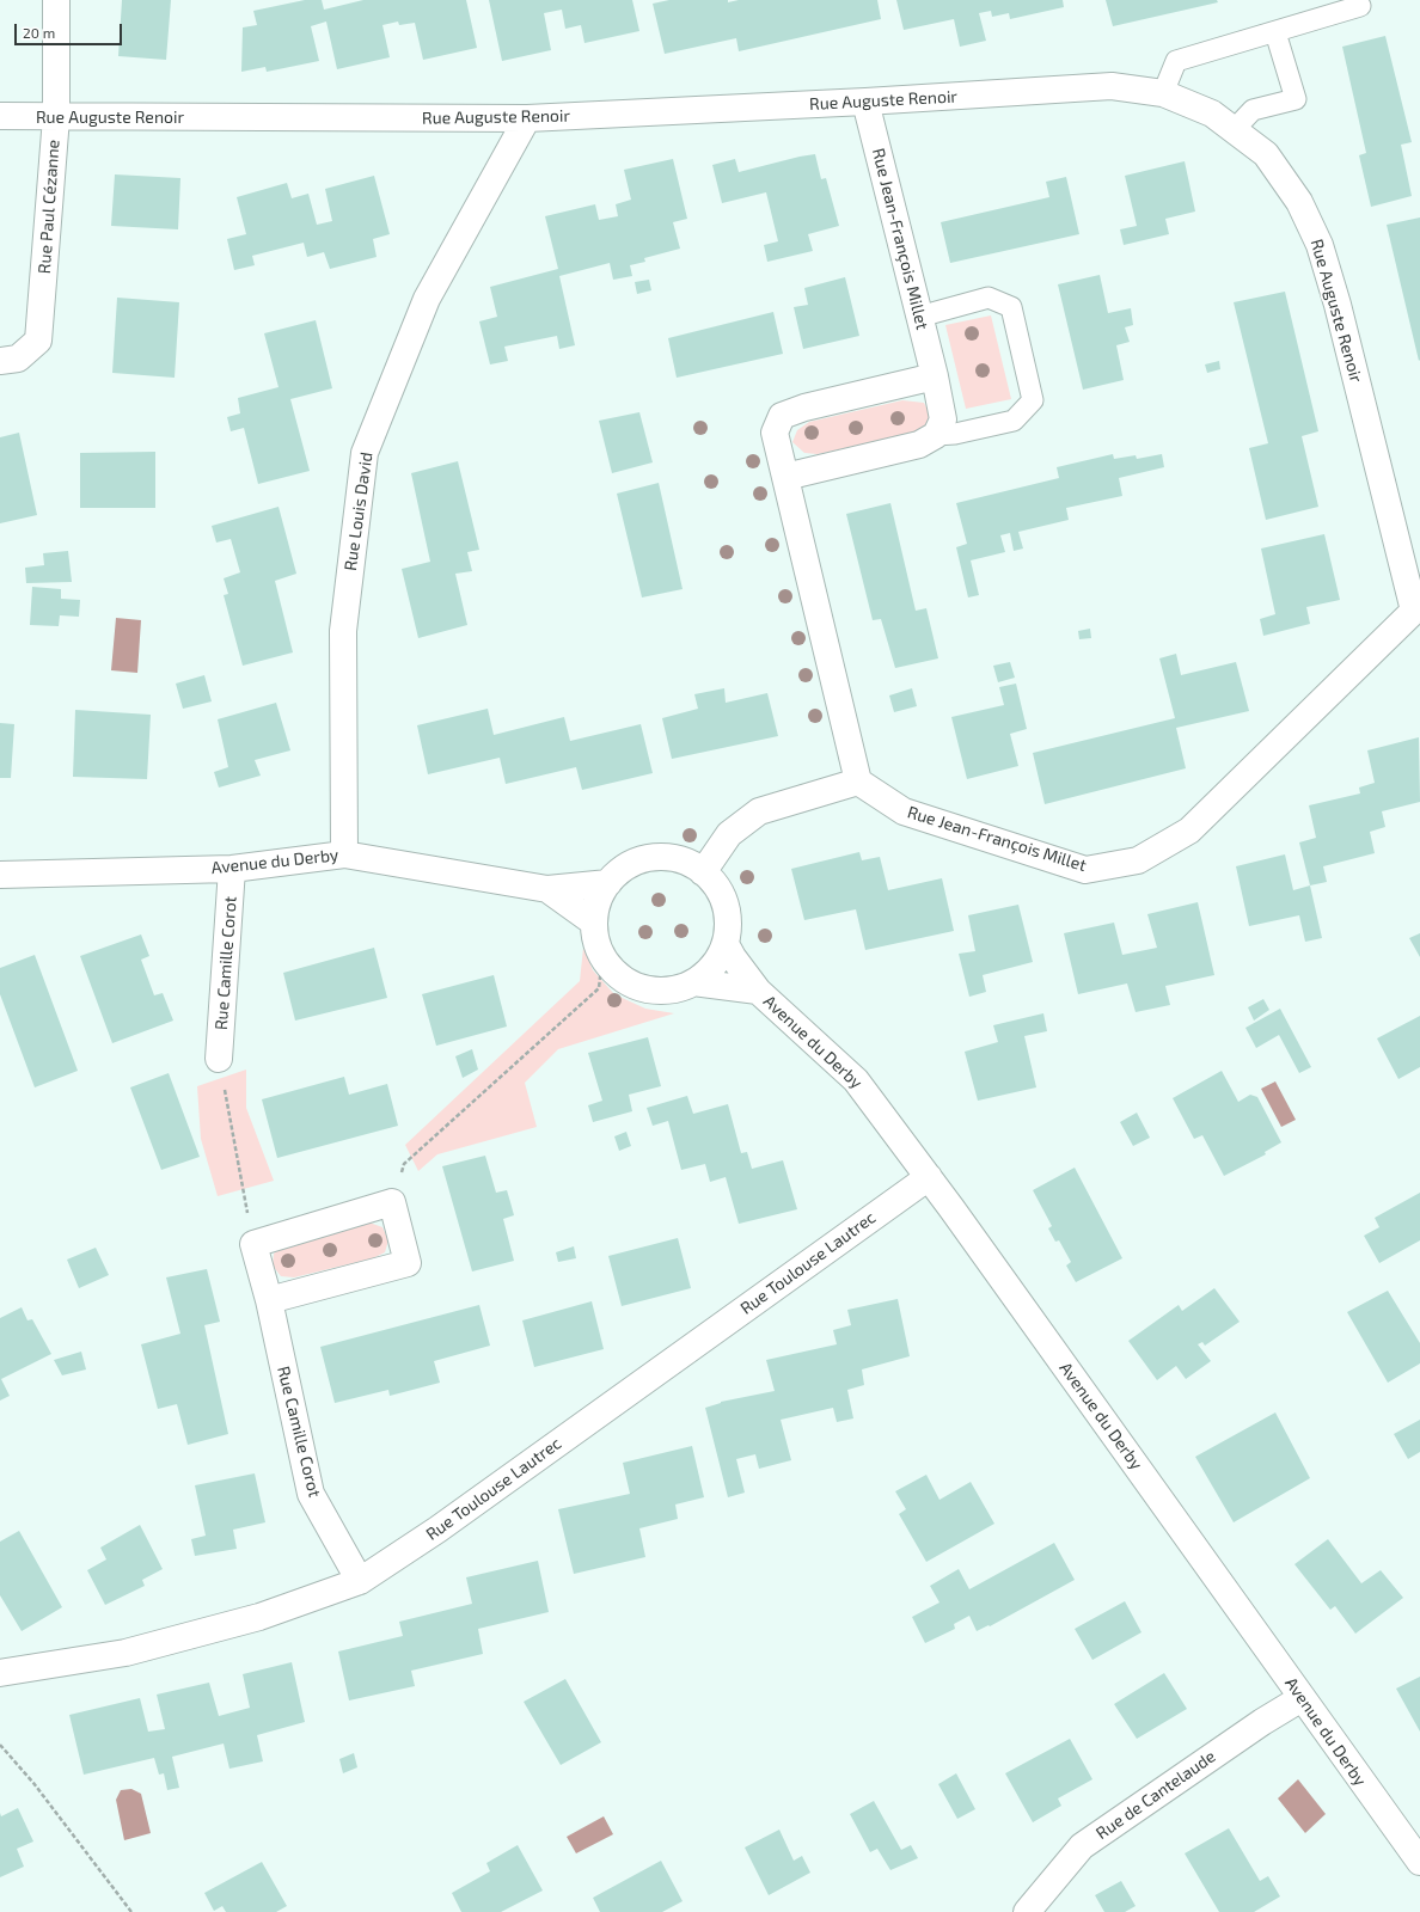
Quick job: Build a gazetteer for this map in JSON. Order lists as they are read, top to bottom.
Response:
{
  "streets": {
    "street": [
      "Rue Auguste Renoir",
      "Rue Paul Cézanne",
      "Rue Jean-François Millet",
      "Rue Louis David",
      "Avenue du Derby",
      "Rue Camille Corot",
      "Rue Toulouse Lautrec",
      "Rue de Cantelaude"
    ]
  },
  "crossings": [
    ["Rue Auguste Renoir", "Rue Paul Cézanne"],
    ["Rue Auguste Renoir", "Rue Jean-François Millet"],
    ["Rue Auguste Renoir", "Rue Louis David"],
    ["Rue Louis David", "Avenue du Derby"],
    ["Avenue du Derby", "Rue Camille Corot"],
    ["Avenue du Derby", "Rue Toulouse Lautrec"],
    ["Avenue du Derby", "Rue de Cantelaude"],
    ["Rue Camille Corot", "Rue Toulouse Lautrec"]
  ],
  "scale_bar": "20 m"
}
